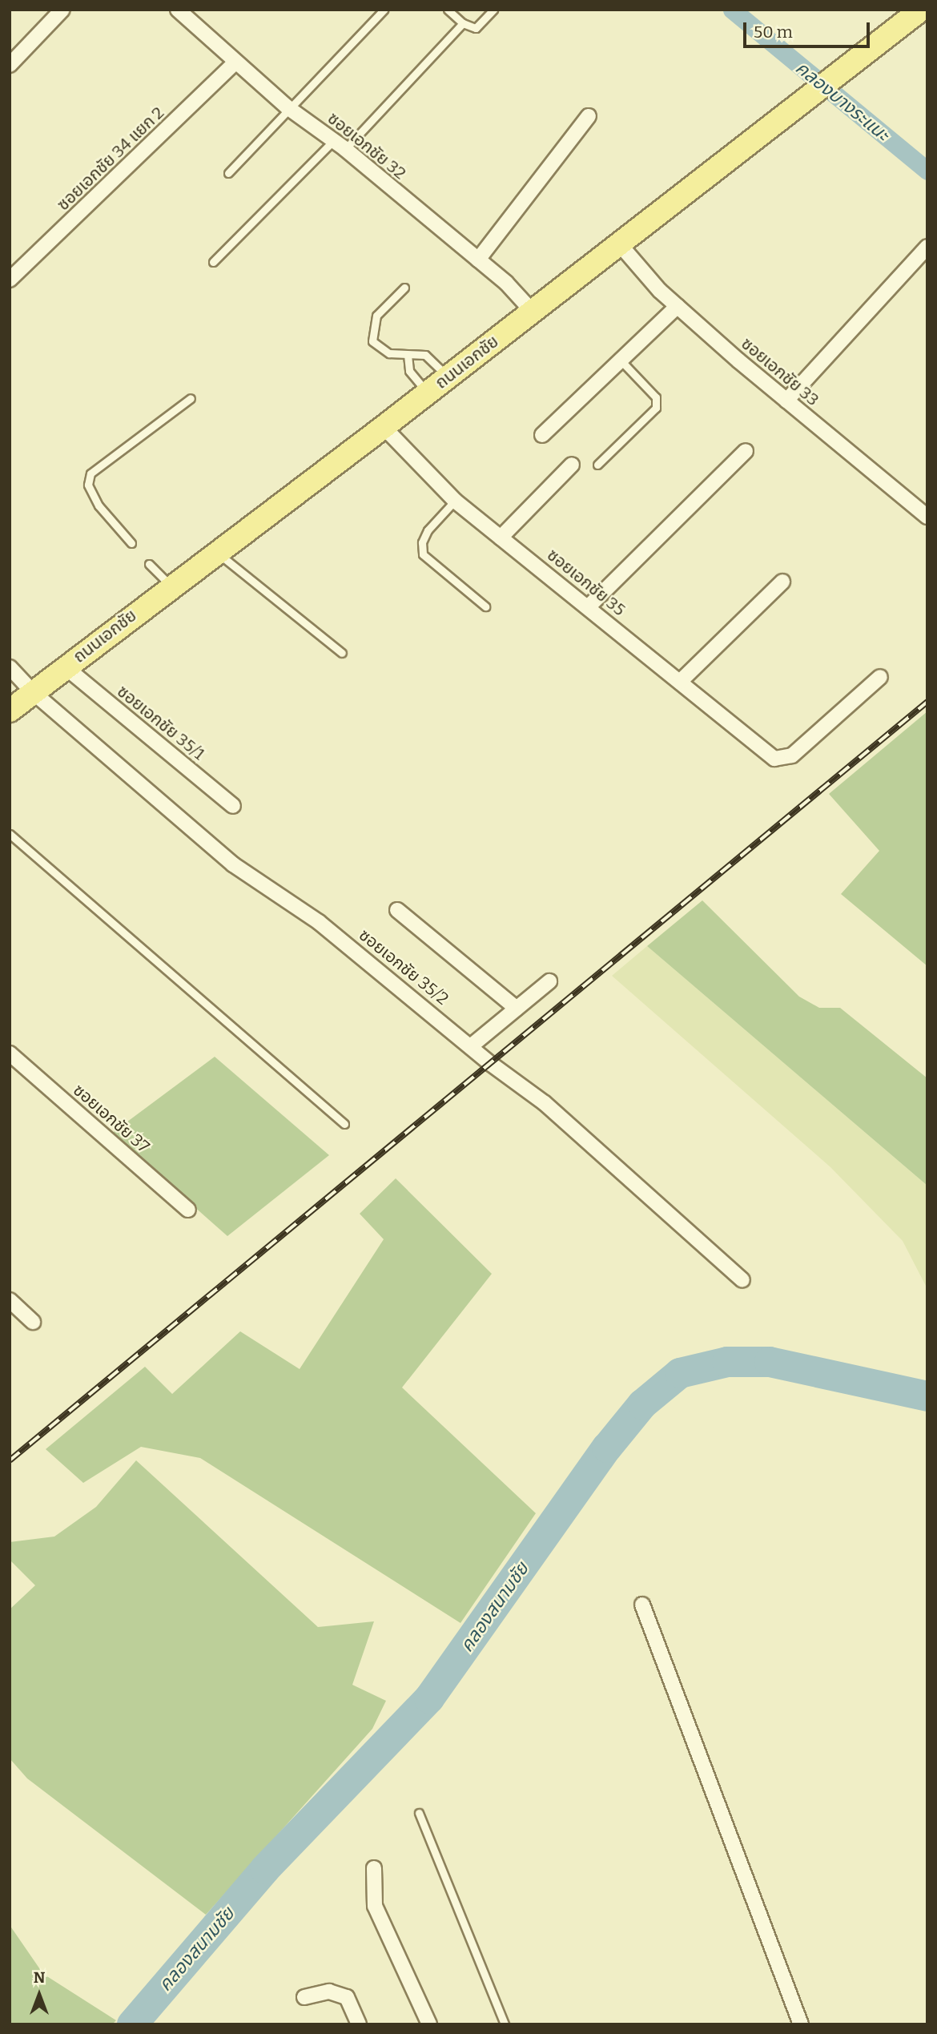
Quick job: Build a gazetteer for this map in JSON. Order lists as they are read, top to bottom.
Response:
{
  "streets": {
    "main road": ["ถนนเอกชัย"],
    "street": [
      "ซอยเอกชัย 32",
      "ซอยเอกชัย 34 แยก 2",
      "ซอยเอกชัย 33",
      "ซอยเอกชัย 35",
      "ซอยเอกชัย 35/1",
      "ซอยเอกชัย 35/2",
      "ซอยเอกชัย 37"
    ]
  },
  "crossings": [
    ["ซอยเอกชัย 32", "ซอยเอกชัย 34 แยก 2"],
    ["ซอยเอกชัย 32", "ถนนเอกชัย"],
    ["ถนนเอกชัย", "ซอยเอกชัย 33"],
    ["ถนนเอกชัย", "ซอยเอกชัย 35"],
    ["ถนนเอกชัย", "ซอยเอกชัย 35/1"],
    ["ถนนเอกชัย", "ซอยเอกชัย 35/2"]
  ],
  "water": ["คลองบางระแนะ", "คลองสนามชัย"],
  "scale_bar": "50 m",
  "north": "top"
}
